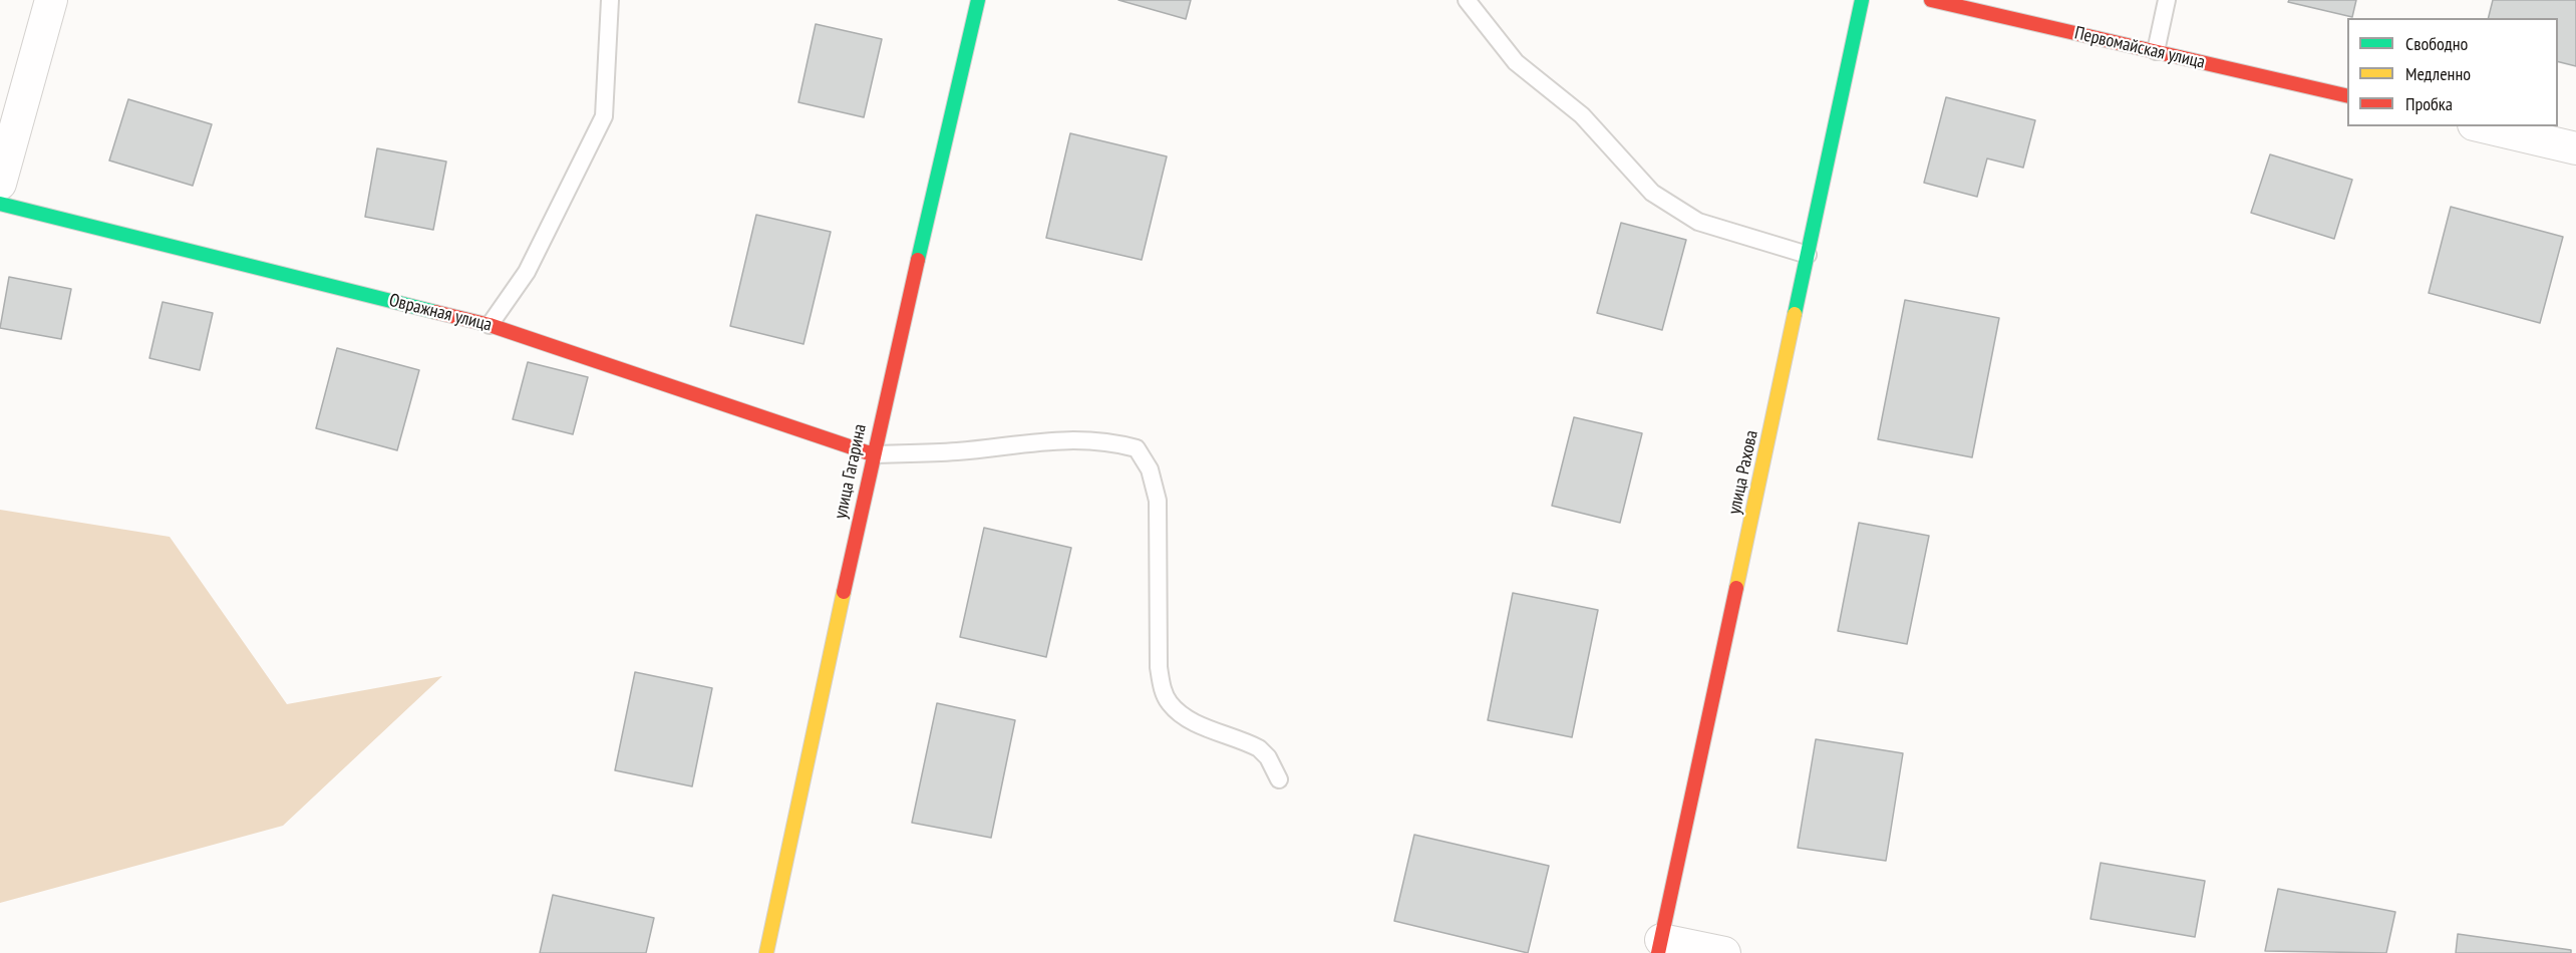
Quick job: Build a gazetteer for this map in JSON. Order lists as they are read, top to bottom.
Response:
{
  "streets": {
    "street": [
      "Первомайская улица",
      "Овражная улица",
      "улица Гагарина",
      "улица Рахова"
    ]
  },
  "crossings": [
    ["Овражная улица", "улица Гагарина"]
  ],
  "legend": ["Свободно", "Медленно", "Пробка"]
}
